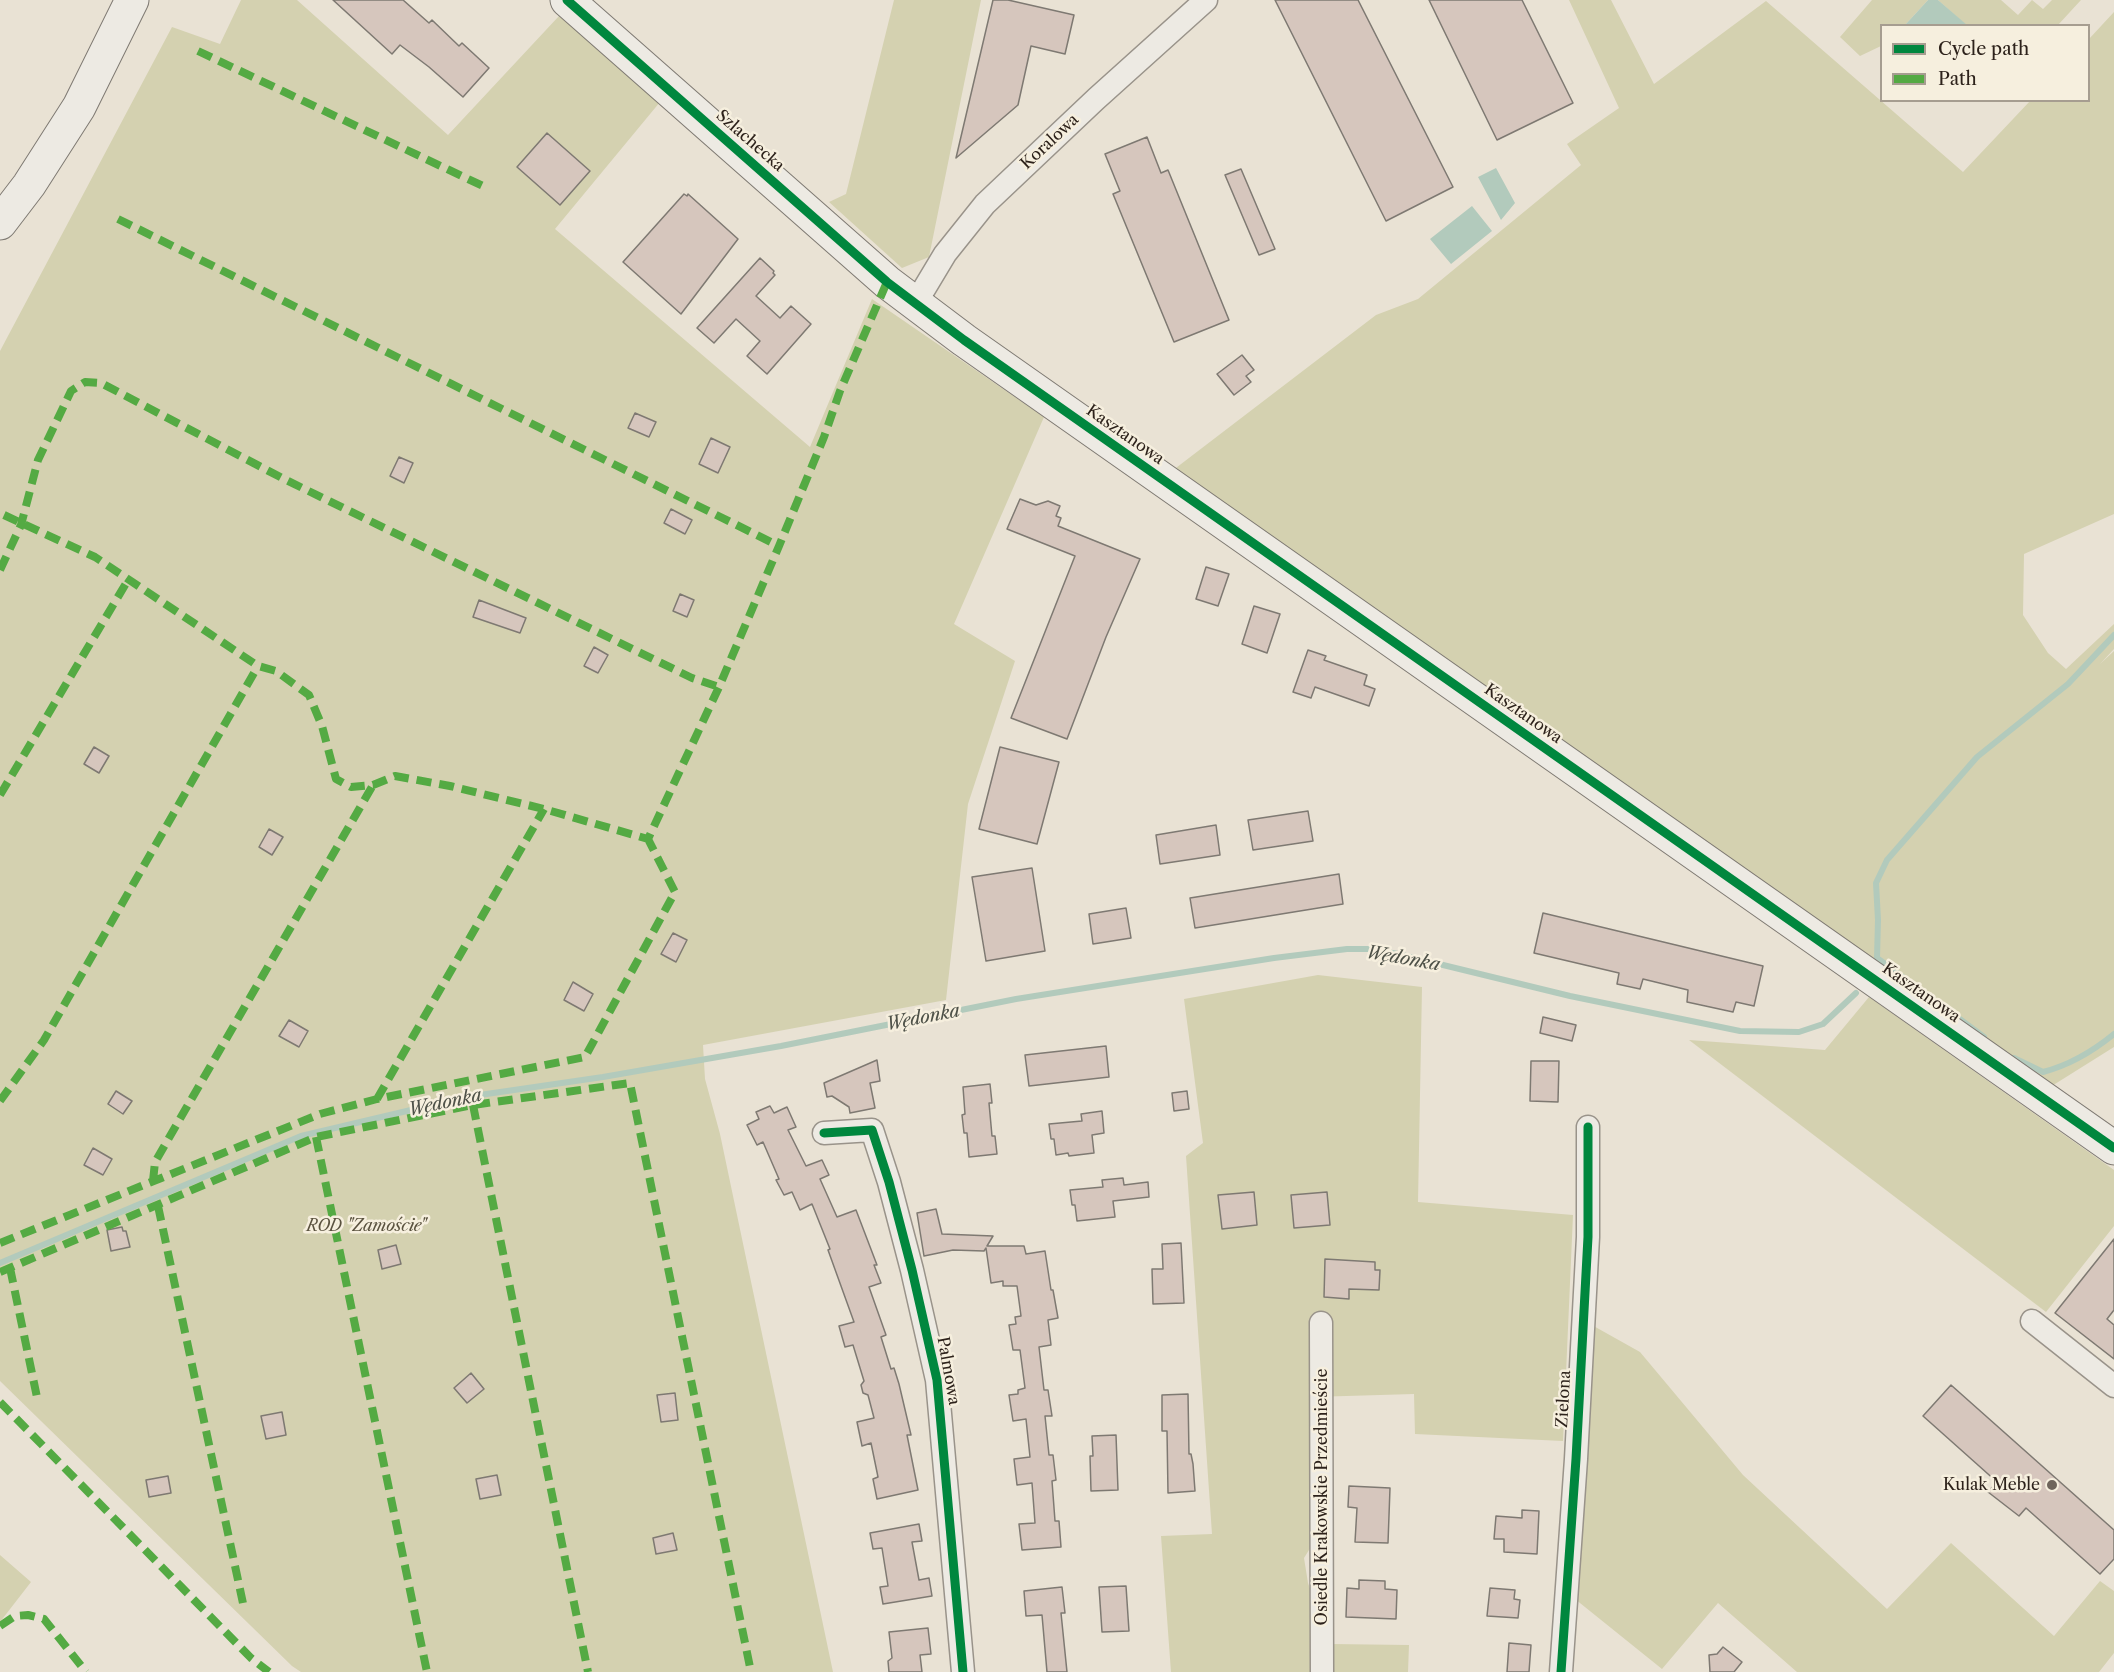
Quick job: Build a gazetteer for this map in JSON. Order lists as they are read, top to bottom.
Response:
{
  "streets": {
    "street": [
      "Szlachecka",
      "Koralowa",
      "Kasztanowa",
      "Palmowa",
      "Zielona",
      "Osiedle Krakowskie Przedmieście"
    ]
  },
  "crossings": [
    ["Szlachecka", "Koralowa"],
    ["Szlachecka", "Kasztanowa"],
    ["Koralowa", "Kasztanowa"]
  ],
  "water": ["Wędonka"],
  "parks": ["ROD \"Zamoście\""],
  "places": ["Kulak Meble"],
  "legend": ["Cycle path", "Path"]
}
